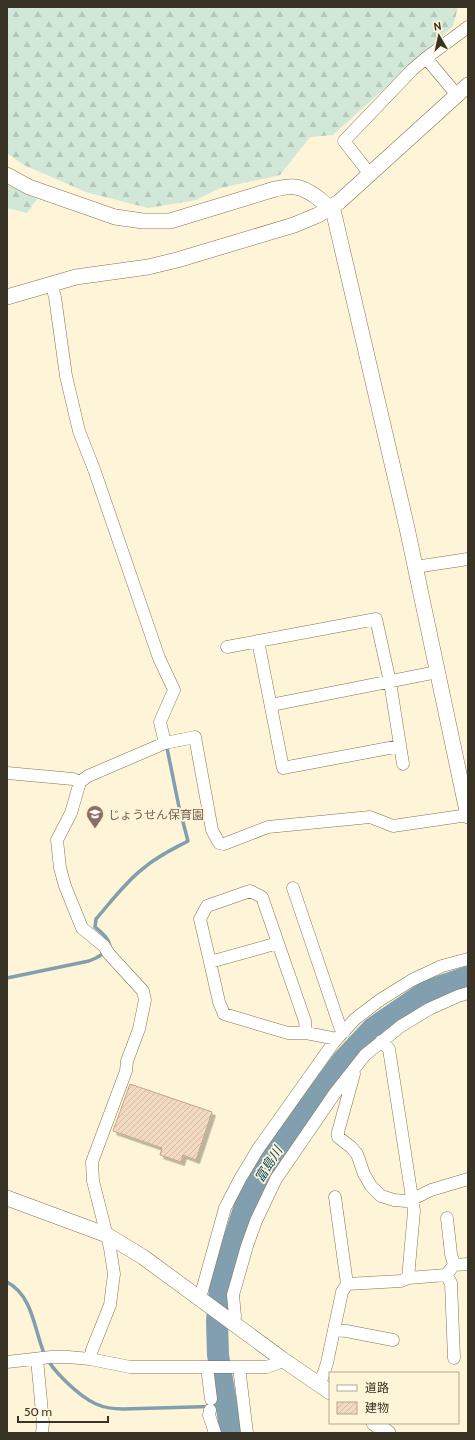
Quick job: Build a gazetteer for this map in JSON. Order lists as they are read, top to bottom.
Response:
{
  "water": ["富島川"],
  "places": {
    "school or university": ["じょうせん保育園"]
  },
  "legend": ["道路", "建物"],
  "scale_bar": "50 m",
  "north": "top"
}
